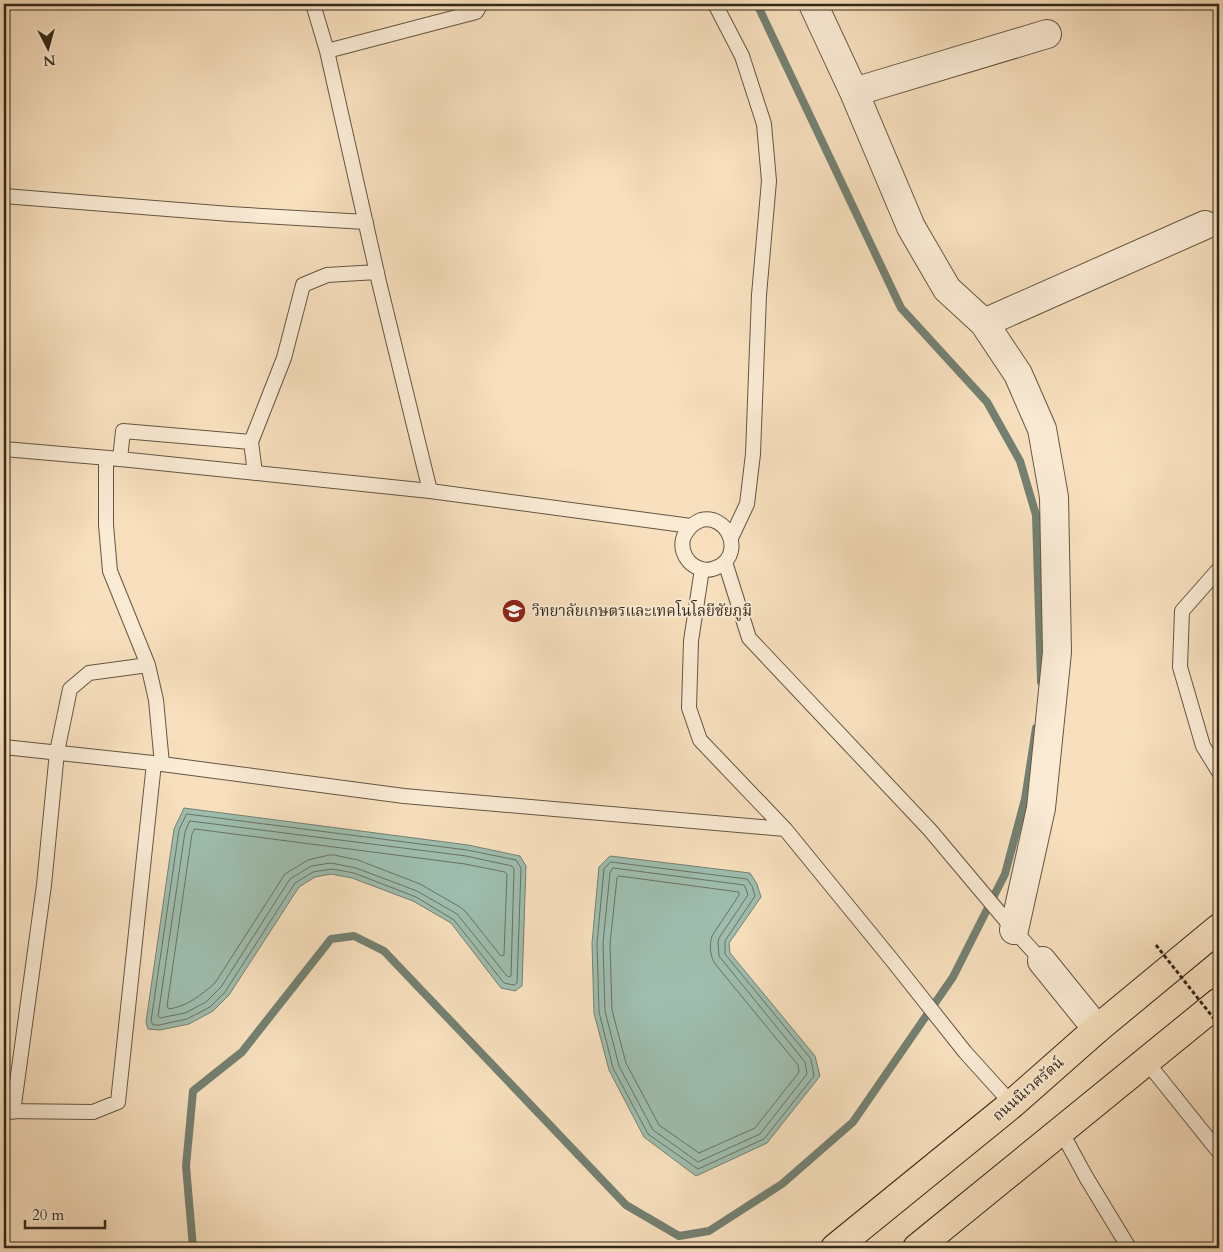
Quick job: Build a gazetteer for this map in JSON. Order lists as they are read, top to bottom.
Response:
{
  "streets": {
    "main road": ["ถนนนิเวศรัตน์"]
  },
  "places": {
    "school or university": ["วิทยาลัยเกษตรและเทคโนโลยีชัยภูมิ"]
  },
  "scale_bar": "20 m",
  "north": "bottom"
}
